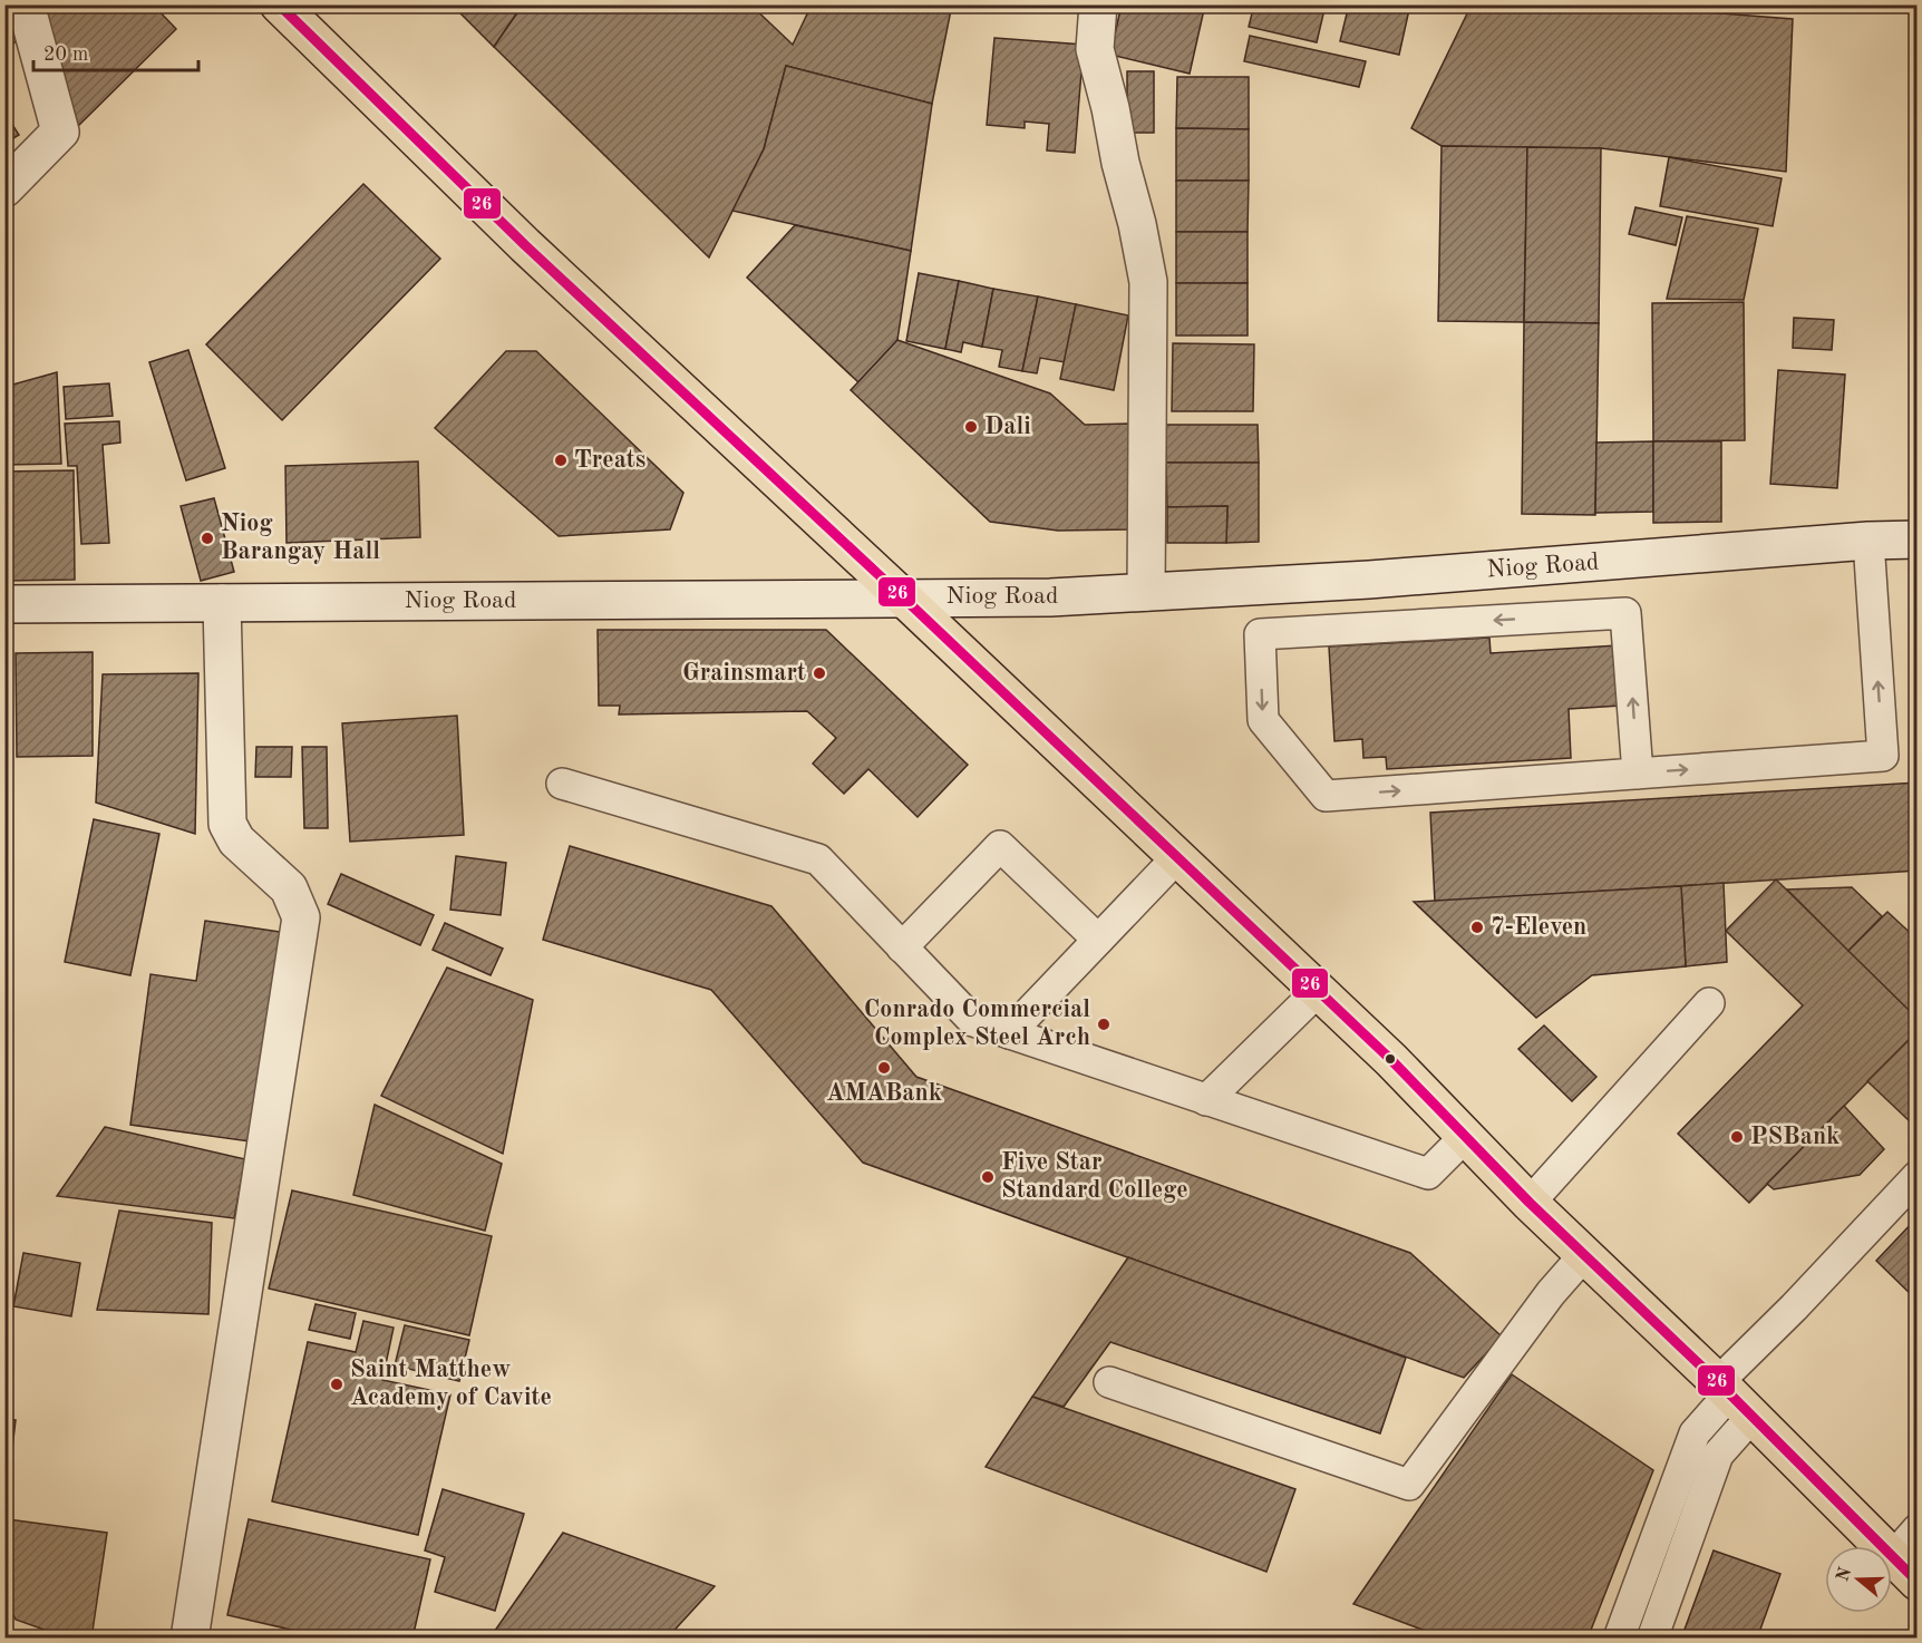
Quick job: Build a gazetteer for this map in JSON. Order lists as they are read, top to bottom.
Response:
{
  "streets": {
    "street": ["Niog Road"]
  },
  "places": [
    "Dali",
    "Treats",
    "Niog Barangay Hall",
    "Grainsmart",
    "7-Eleven",
    "Conrado Commercial Complex Steel Arch",
    "AMABank",
    "PSBank",
    "Five Star Standard College",
    "Saint Matthew Academy of Cavite"
  ],
  "lines": ["transit line 26"],
  "scale_bar": "20 m",
  "north": "left"
}
